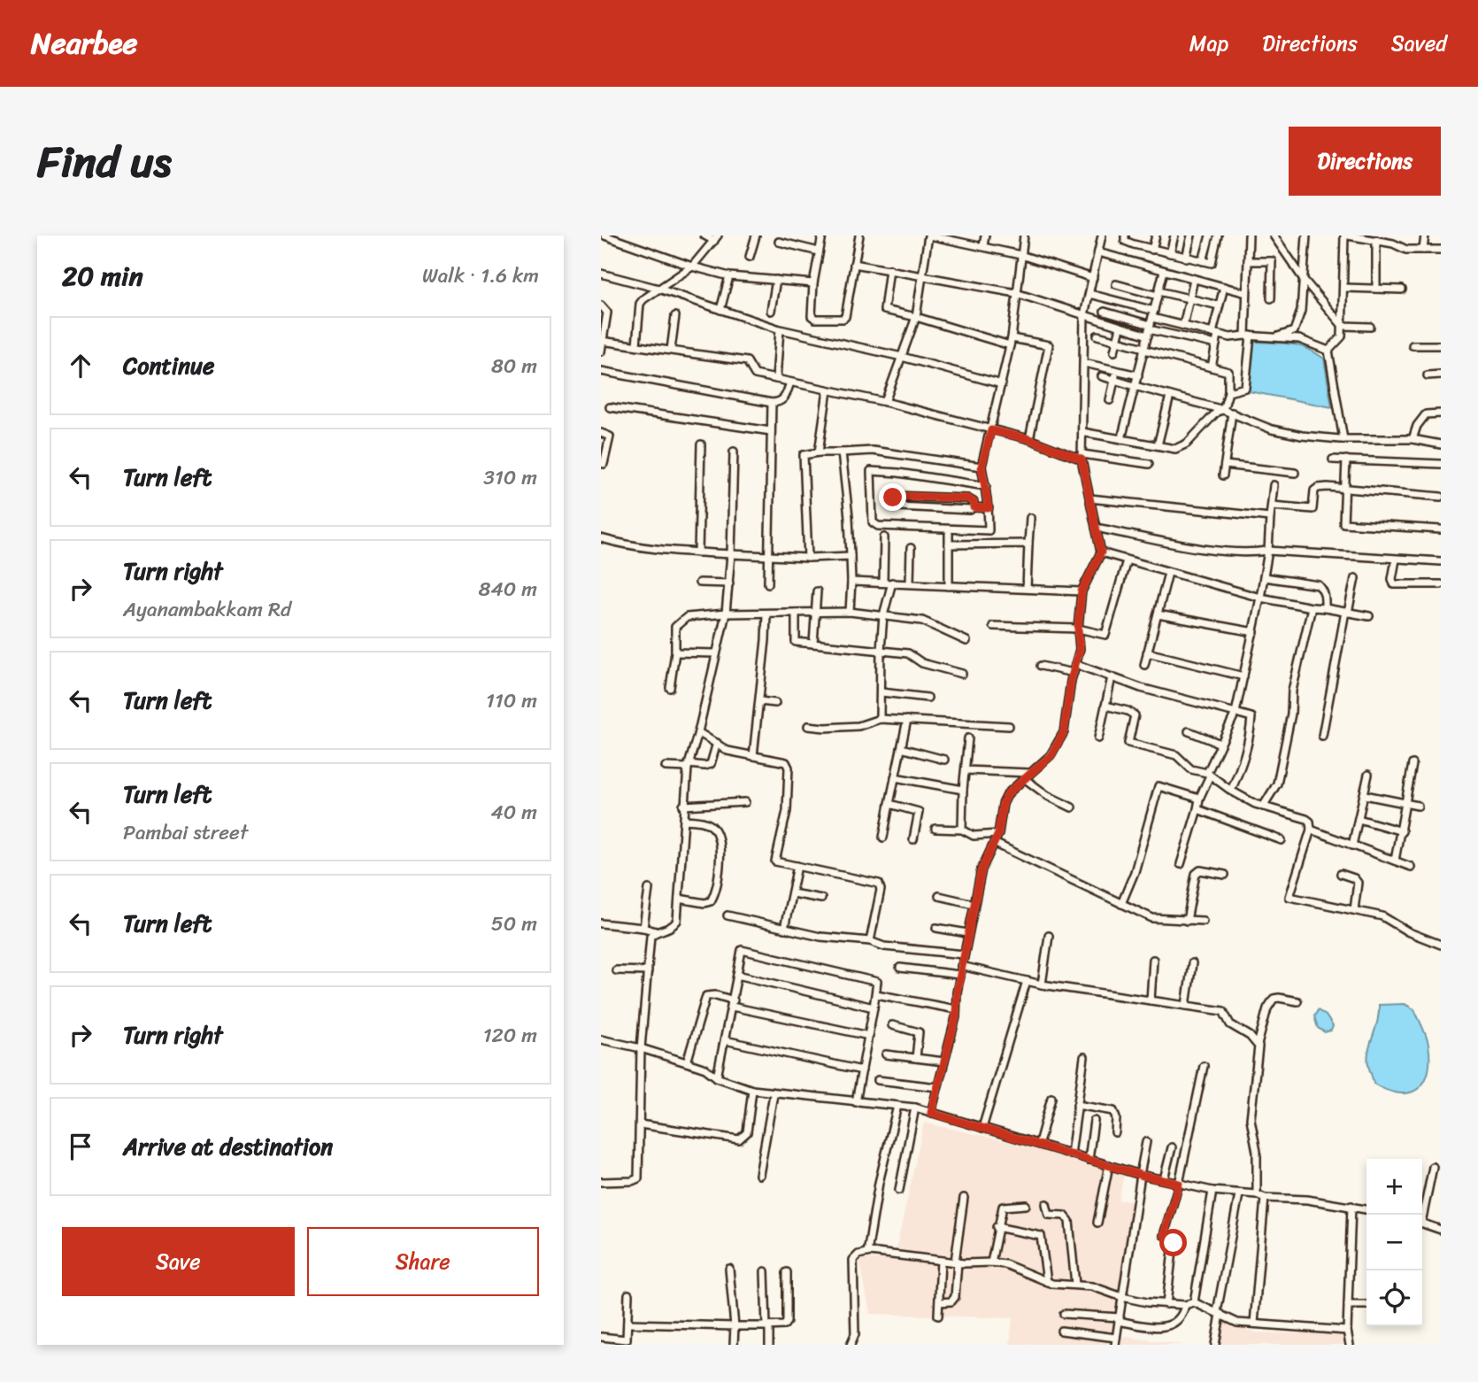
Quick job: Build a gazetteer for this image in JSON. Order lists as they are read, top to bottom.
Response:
{
  "page": {
    "header": "Nearbee",
    "nav": ["Map", "Directions", "Saved"],
    "title": "Find us",
    "buttons": [
      "Directions",
      ["Save", "Share"]
    ],
    "heading": ["20 min", "Walk · 1.6 km"],
    "list": [
      ["Continue", "80 m"],
      ["Turn left", "310 m"],
      ["Turn right", "Ayanambakkam Rd", "840 m"],
      ["Turn left", "110 m"],
      ["Turn left", "Pambai street", "40 m"],
      ["Turn left", "50 m"],
      ["Turn right", "120 m"],
      "Arrive at destination"
    ],
    "map_buttons": ["+", "−"]
  }
}
